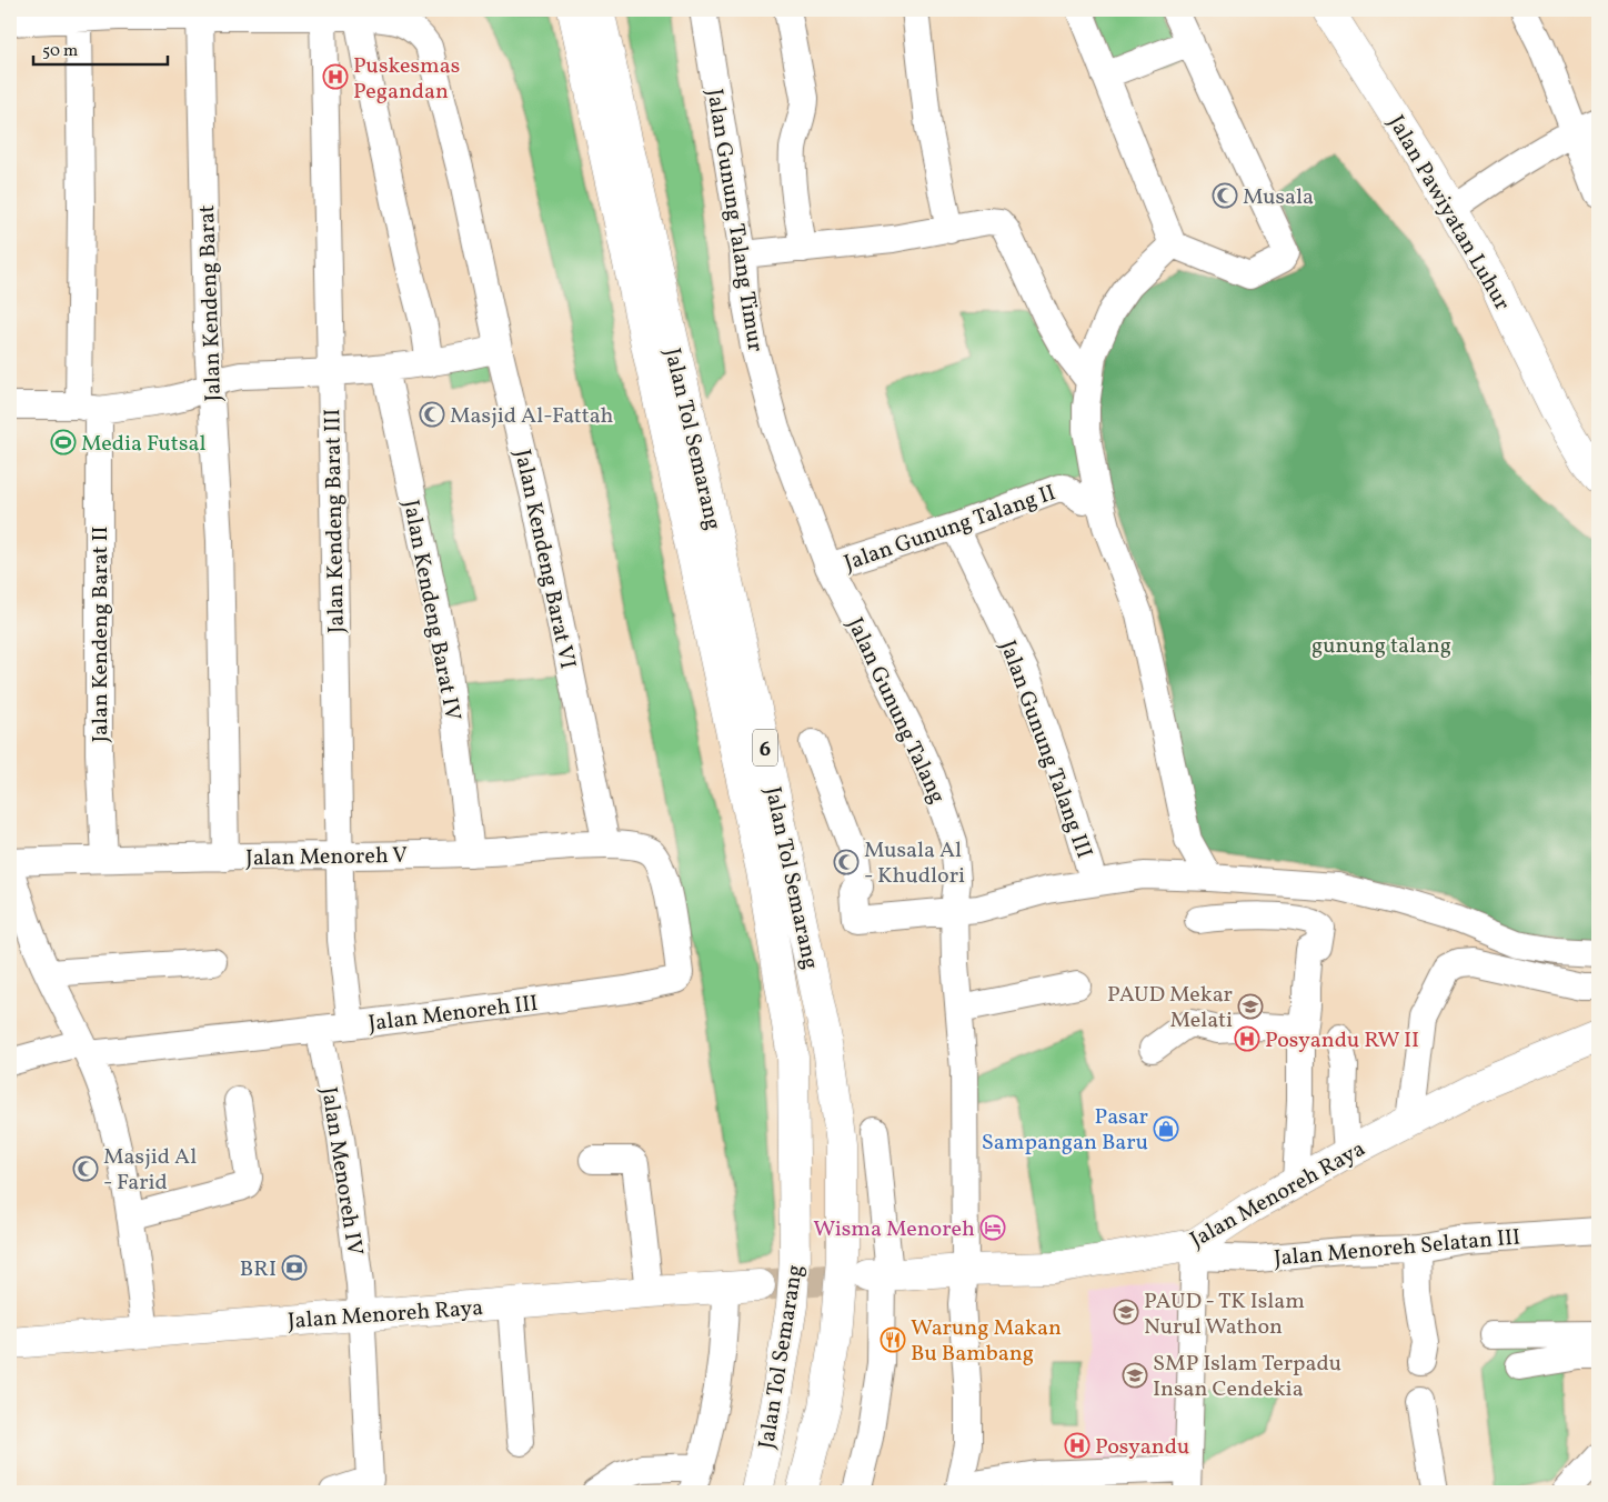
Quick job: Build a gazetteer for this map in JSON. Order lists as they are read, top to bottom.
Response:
{
  "streets": {
    "main road": [
      "Jalan Pawiyatan Luhur",
      "Jalan Tol Semarang",
      "6",
      "Jalan Menoreh Raya"
    ],
    "street": [
      "Jalan Gunung Talang Timur",
      "Jalan Kendeng Barat",
      "Jalan Kendeng Barat III",
      "Jalan Gunung Talang II",
      "Jalan Kendeng Barat VI",
      "Jalan Kendeng Barat IV",
      "Jalan Kendeng Barat II",
      "Jalan Gunung Talang",
      "Jalan Gunung Talang III",
      "Jalan Menoreh V",
      "Jalan Menoreh III",
      "Jalan Menoreh IV",
      "Jalan Menoreh Selatan III"
    ]
  },
  "crossings": [
    ["Jalan Gunung Talang Timur", "Jalan Gunung Talang"],
    ["Jalan Kendeng Barat", "Jalan Menoreh V"],
    ["Jalan Kendeng Barat III", "Jalan Menoreh V"],
    ["Jalan Kendeng Barat III", "Jalan Menoreh III"],
    ["Jalan Gunung Talang II", "Jalan Gunung Talang"],
    ["Jalan Gunung Talang II", "Jalan Gunung Talang III"],
    ["Jalan Kendeng Barat VI", "Jalan Menoreh V"],
    ["Jalan Kendeng Barat IV", "Jalan Menoreh V"],
    ["Jalan Kendeng Barat II", "Jalan Menoreh V"],
    ["Jalan Gunung Talang", "Jalan Menoreh Raya"],
    ["Jalan Menoreh V", "Jalan Menoreh III"],
    ["Jalan Menoreh III", "Jalan Menoreh IV"],
    ["Jalan Menoreh IV", "Jalan Menoreh Raya"],
    ["Jalan Menoreh Raya", "Jalan Menoreh Selatan III"]
  ],
  "parks": ["gunung talang"],
  "places": {
    "hospital": ["Puskesmas Pegandan", "Posyandu RW II", "Posyandu"],
    "mosque": [
      "Musala",
      "Masjid Al-Fattah",
      "Musala Al - Khudlori",
      "Masjid Al - Farid"
    ],
    "sports": ["Media Futsal"],
    "school or university": ["PAUD Mekar Melati", "PAUD - TK Islam Nurul Wathon", "SMP Islam Terpadu Insan Cendekia"],
    "shop": ["Pasar Sampangan Baru"],
    "hotel": ["Wisma Menoreh"],
    "bank": ["BRI"],
    "restaurant": ["Warung Makan Bu Bambang"]
  },
  "scale_bar": "50 m"
}
